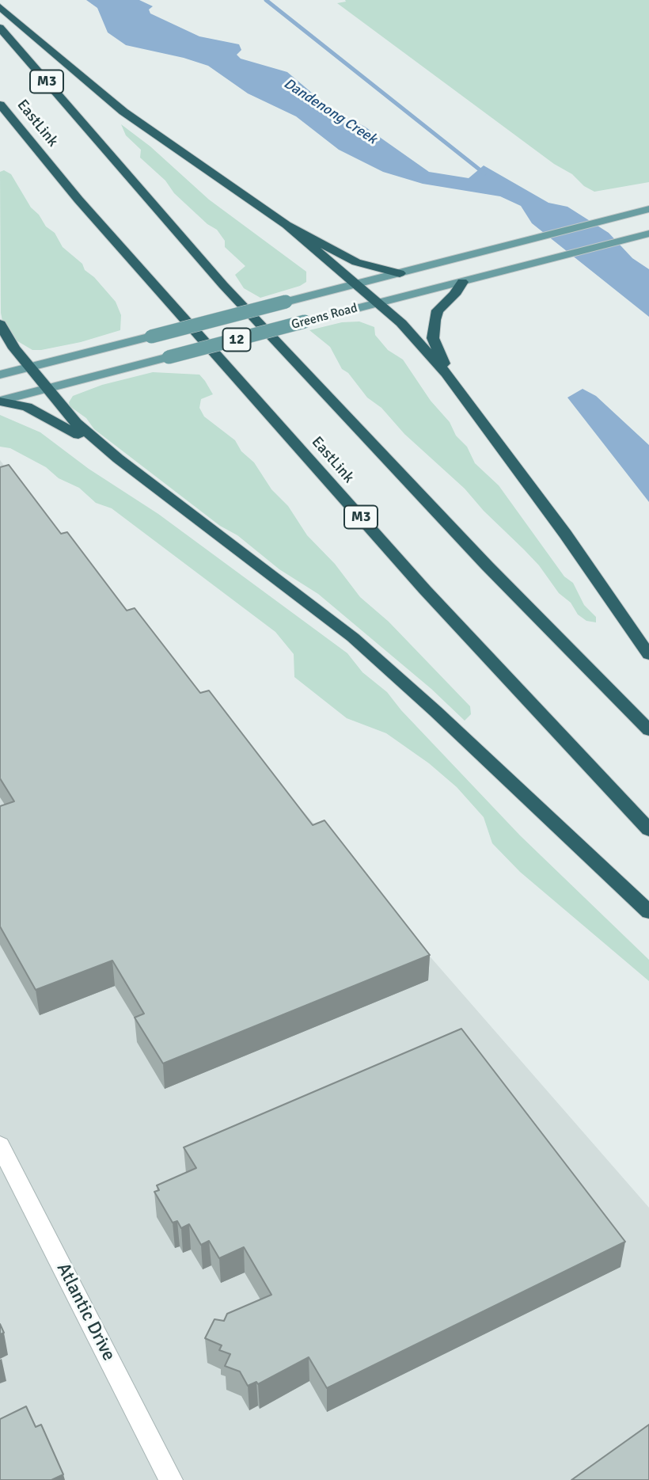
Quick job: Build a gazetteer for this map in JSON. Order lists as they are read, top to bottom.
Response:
{
  "streets": {
    "highway": ["M3", "EastLink"],
    "main road": ["Greens Road", "12"],
    "street": ["Atlantic Drive"]
  },
  "water": ["Dandenong Creek"]
}
